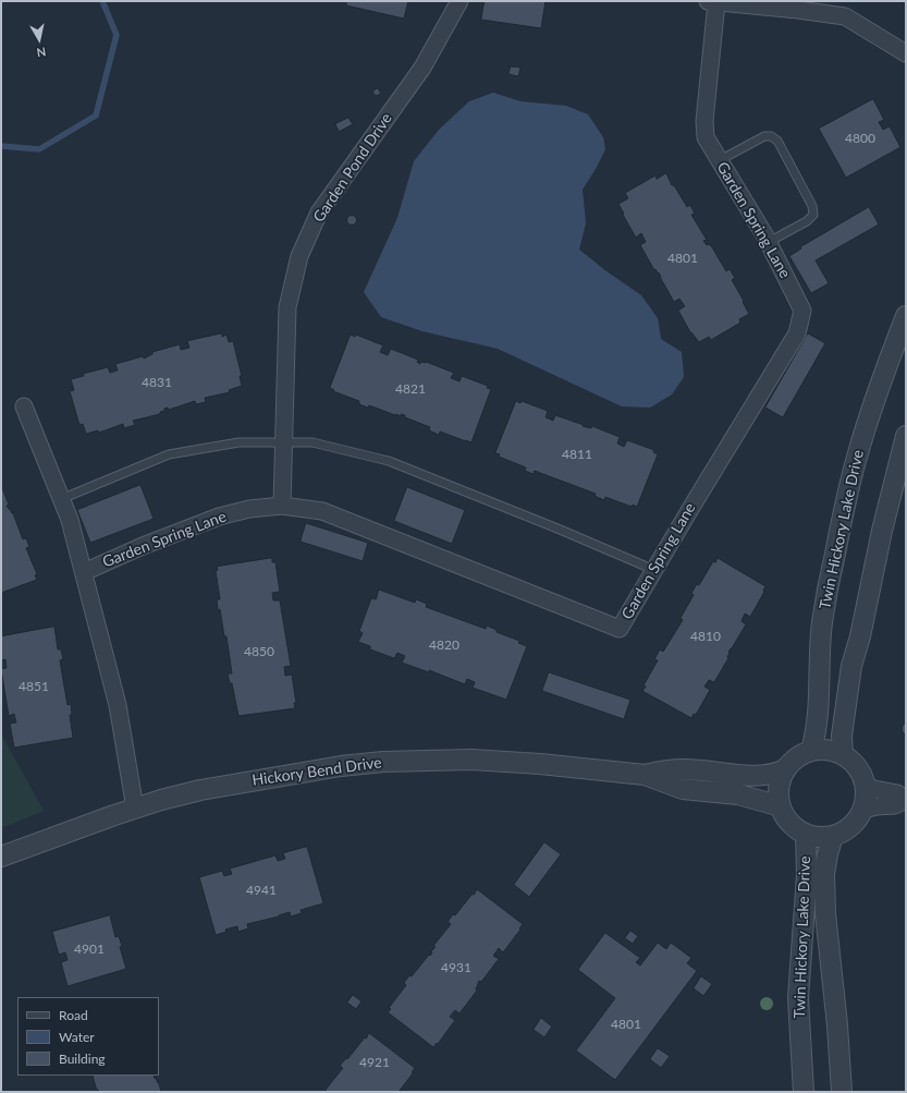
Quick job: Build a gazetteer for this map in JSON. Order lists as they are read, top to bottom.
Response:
{
  "streets": {
    "street": [
      "Garden Pond Drive",
      "Garden Spring Lane",
      "Twin Hickory Lake Drive",
      "Hickory Bend Drive"
    ]
  },
  "crossings": [
    ["Garden Pond Drive", "Garden Spring Lane"],
    ["Garden Spring Lane", "Hickory Bend Drive"],
    ["Twin Hickory Lake Drive", "Hickory Bend Drive"]
  ],
  "house_numbers": [
    "4800",
    "4801",
    "4831",
    "4821",
    "4811",
    "4810",
    "4820",
    "4850",
    "4851",
    "4941",
    "4901",
    "4931",
    "4801",
    "4921"
  ],
  "legend": ["Road", "Water", "Building"],
  "north": "bottom"
}
